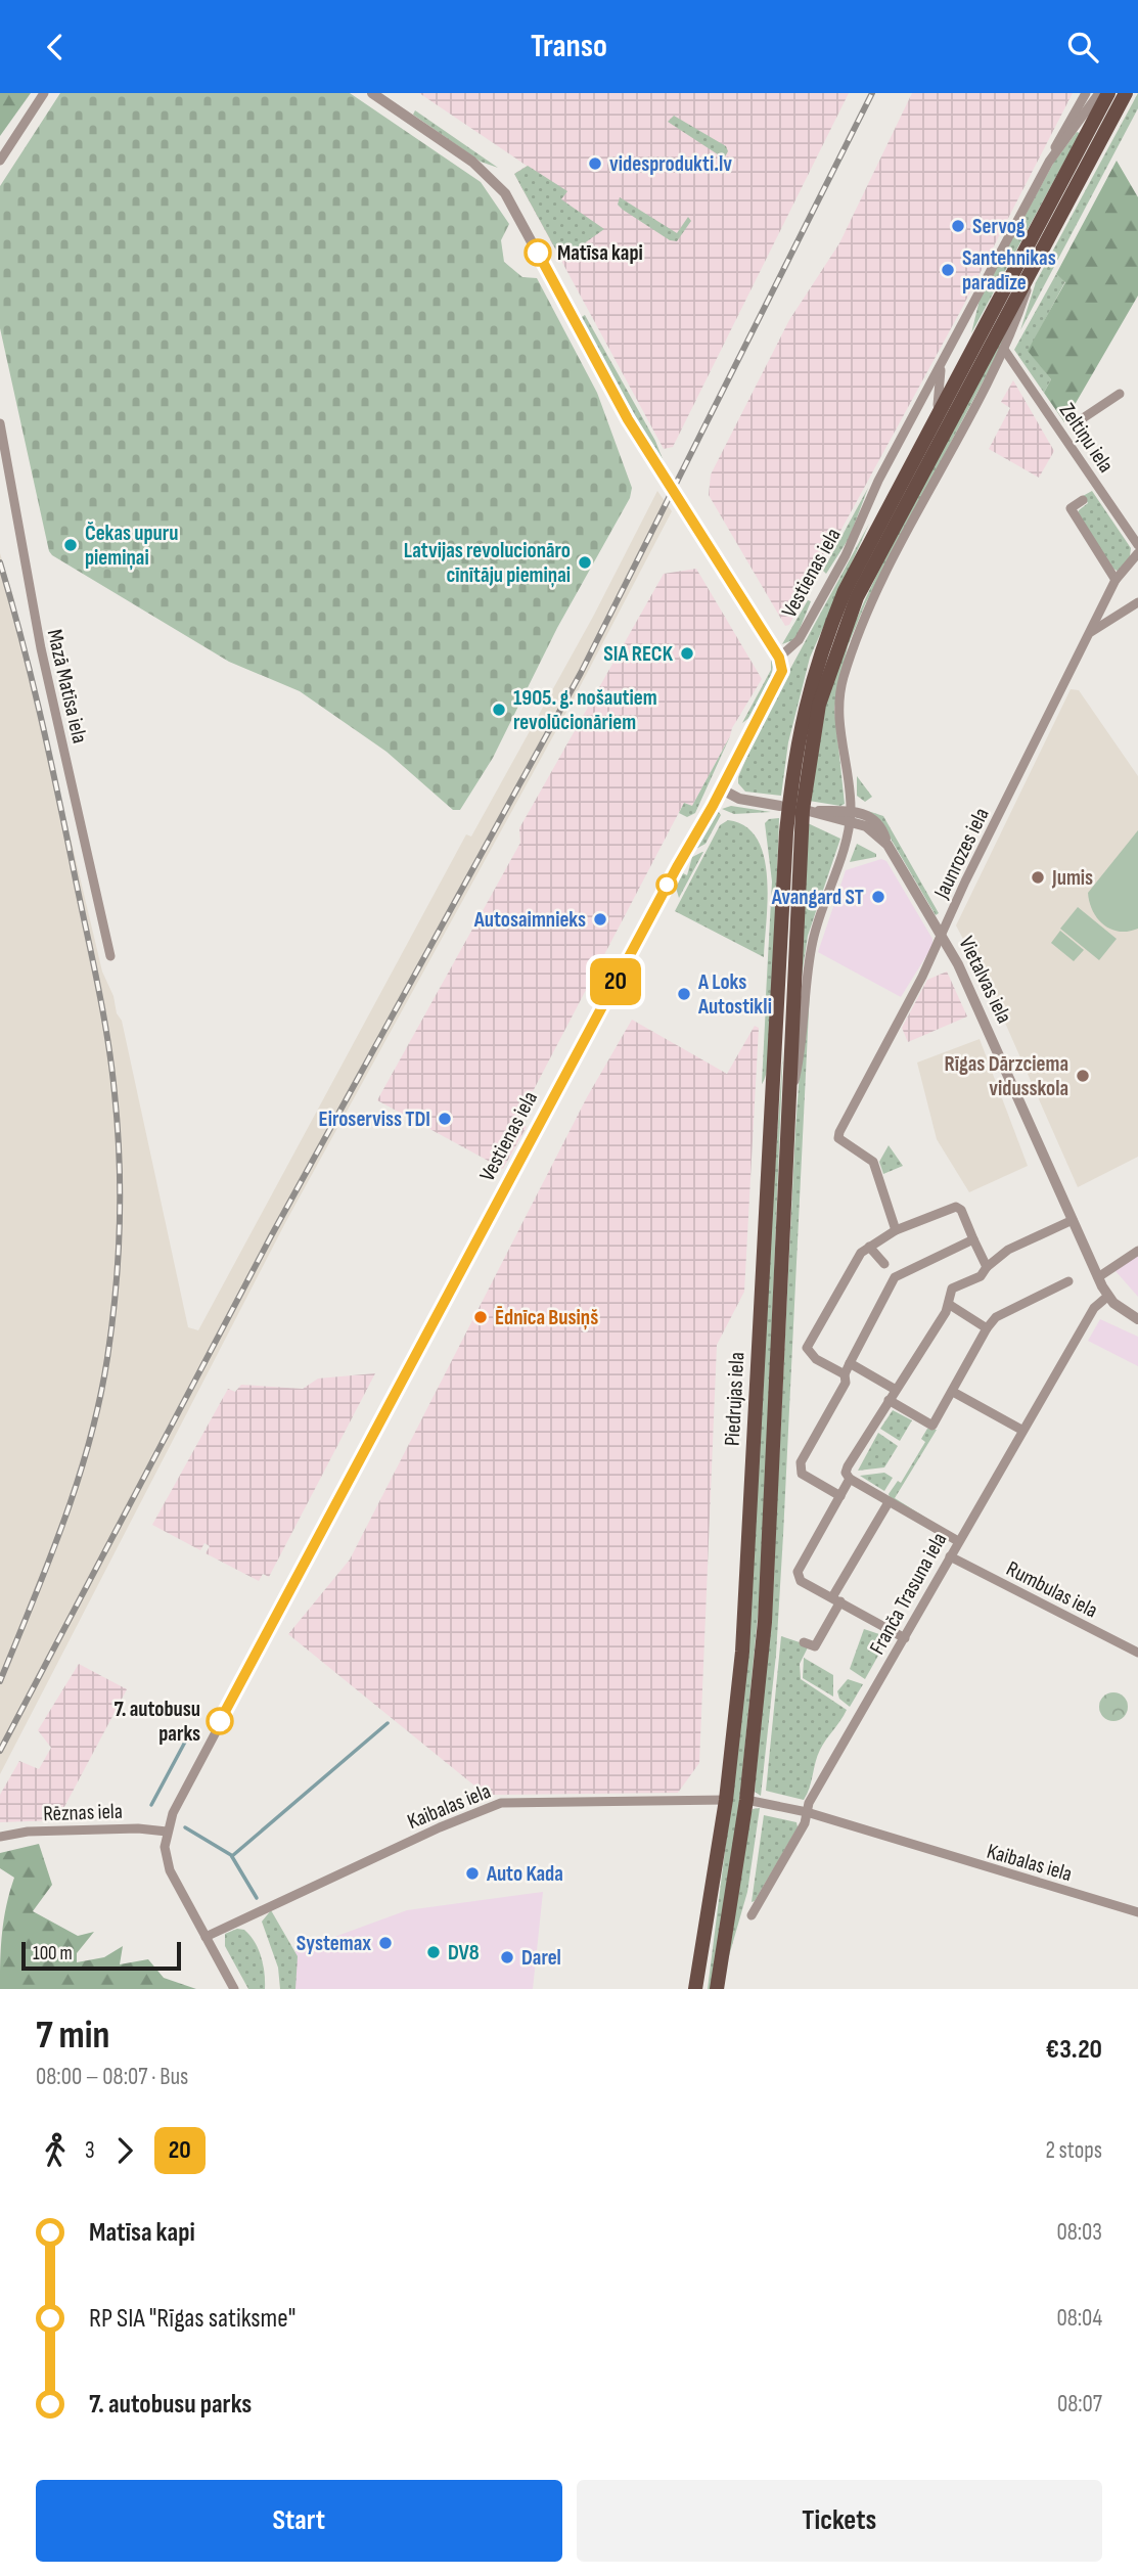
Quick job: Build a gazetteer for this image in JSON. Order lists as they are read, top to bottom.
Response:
{
  "streets": {
    "main road": ["Vestienas iela", "Piedrujas iela"],
    "street": [
      "Zeltiņu iela",
      "Mazā Matīsa iela",
      "Jaunrozes iela",
      "Vietalvas iela",
      "Rumbulas iela",
      "Franča Trasuna iela",
      "Kaibalas iela",
      "Rēznas iela"
    ]
  },
  "crossings": [
    ["Vestienas iela", "Piedrujas iela"],
    ["Vestienas iela", "Kaibalas iela"],
    ["Vestienas iela", "Rēznas iela"],
    ["Jaunrozes iela", "Vietalvas iela"],
    ["Vietalvas iela", "Franča Trasuna iela"],
    ["Piedrujas iela", "Kaibalas iela"],
    ["Rumbulas iela", "Franča Trasuna iela"],
    ["Franča Trasuna iela", "Kaibalas iela"]
  ],
  "places": [
    "videsprodukti.lv",
    "Servog",
    "Matīsa kapi",
    "Santehnikas paradīze",
    "Čekas upuru piemiņai",
    "Latvijas revolucionāro cīnītāju piemiņai",
    "SIA RECK",
    "1905. g. nošautiem revolūcionāriem",
    "Jumis",
    "Avangard ST",
    "Autosaimnieks",
    "A Loks Autostikli",
    "Rīgas Dārzciema vidusskola",
    "Eiroserviss TDI",
    "Ēdnīca Busiņš",
    "7. autobusu parks",
    "Auto Kada",
    "Systemax",
    "DV8",
    "Darel"
  ],
  "lines": ["bus line 20"],
  "scale_bar": "100 m",
  "page": {
    "header": "Transo",
    "on_map": "20",
    "scale": "100 m",
    "heading": ["7 min", "08:00 – 08:07 · Bus", "€3.20"],
    "legs": ["3", "20", "2 stops"],
    "list": [
      {
        "name": "Matīsa kapi",
        "value": "08:03"
      },
      {
        "name": "RP SIA \"Rīgas satiksme\"",
        "value": "08:04"
      },
      {
        "name": "7. autobusu parks",
        "value": "08:07"
      }
    ],
    "buttons": ["Start", "Tickets"]
  }
}
